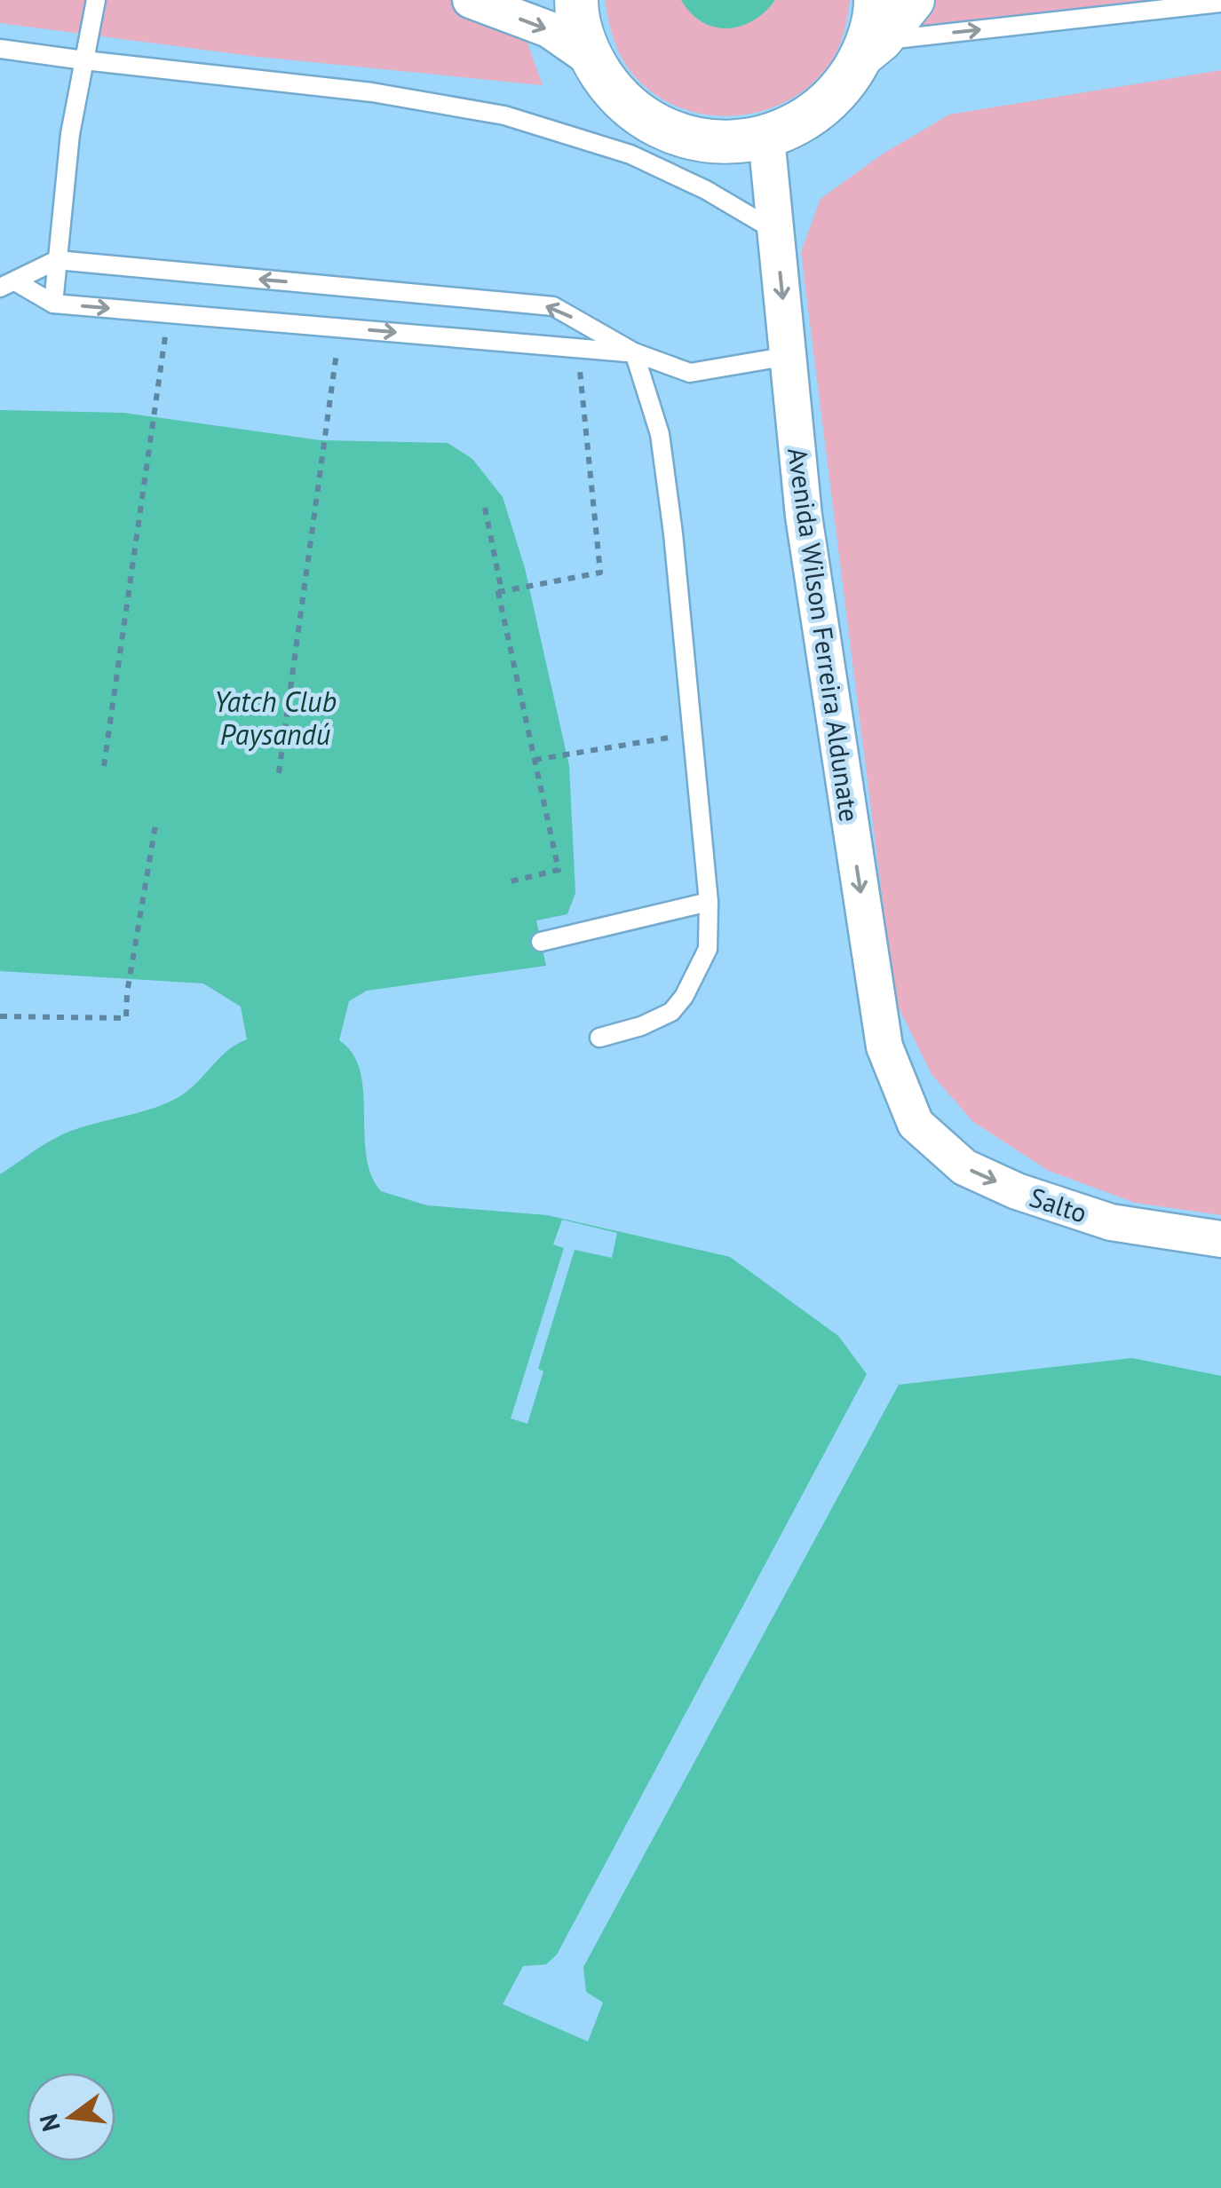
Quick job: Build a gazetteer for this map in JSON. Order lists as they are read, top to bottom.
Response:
{
  "streets": {
    "street": ["Avenida Wilson Ferreira Aldunate", "Salto"]
  },
  "crossings": [
    ["Avenida Wilson Ferreira Aldunate", "Salto"]
  ],
  "one_way": ["Avenida Wilson Ferreira Aldunate", "Salto"],
  "water": ["Yatch Club Paysandú"],
  "north": "left"
}
